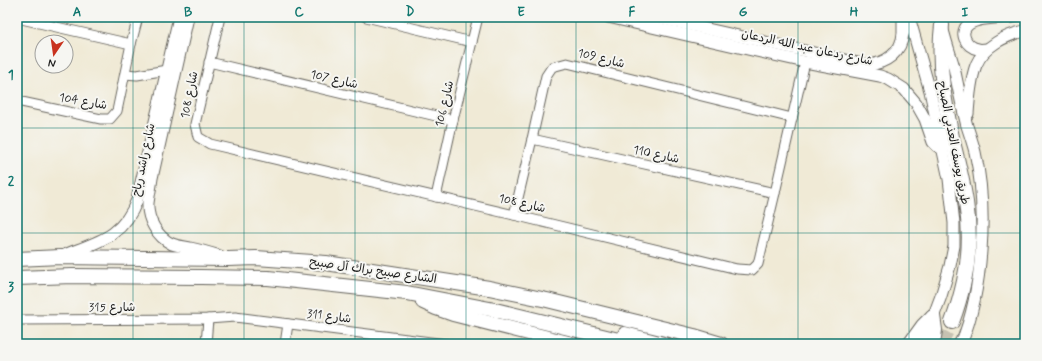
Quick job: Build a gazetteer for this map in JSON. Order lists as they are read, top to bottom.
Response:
{
  "streets": {
    "main road": ["الشارع صبيح براك آل صبيح"],
    "street": [
      "شارع ردعان عبد الله الردعان",
      "شارع 109",
      "شارع 107",
      "شارع 108",
      "شارع 104",
      "شارع 106",
      "طريق يوسف العذبي الصباح",
      "شارع 110",
      "شارع راشد رباح",
      "شارع 315",
      "شارع 311"
    ]
  },
  "crossings": [
    ["شارع ردعان عبد الله الردعان", "شارع 108"],
    ["شارع ردعان عبد الله الردعان", "طريق يوسف العذبي الصباح"],
    ["شارع 109", "شارع 108"],
    ["شارع 109", "شارع 110"],
    ["شارع 107", "شارع 108"],
    ["شارع 107", "شارع 106"],
    ["شارع 108", "شارع 106"],
    ["شارع 108", "شارع 110"],
    ["شارع راشد رباح", "الشارع صبيح براك آل صبيح"],
    ["شارع 315", "شارع 311"]
  ],
  "north": "bottom",
  "grid": {
    "columns": [
      "A",
      "B",
      "C",
      "D",
      "E",
      "F",
      "G",
      "H",
      "I"
    ],
    "rows": ["1", "2", "3"]
  }
}
